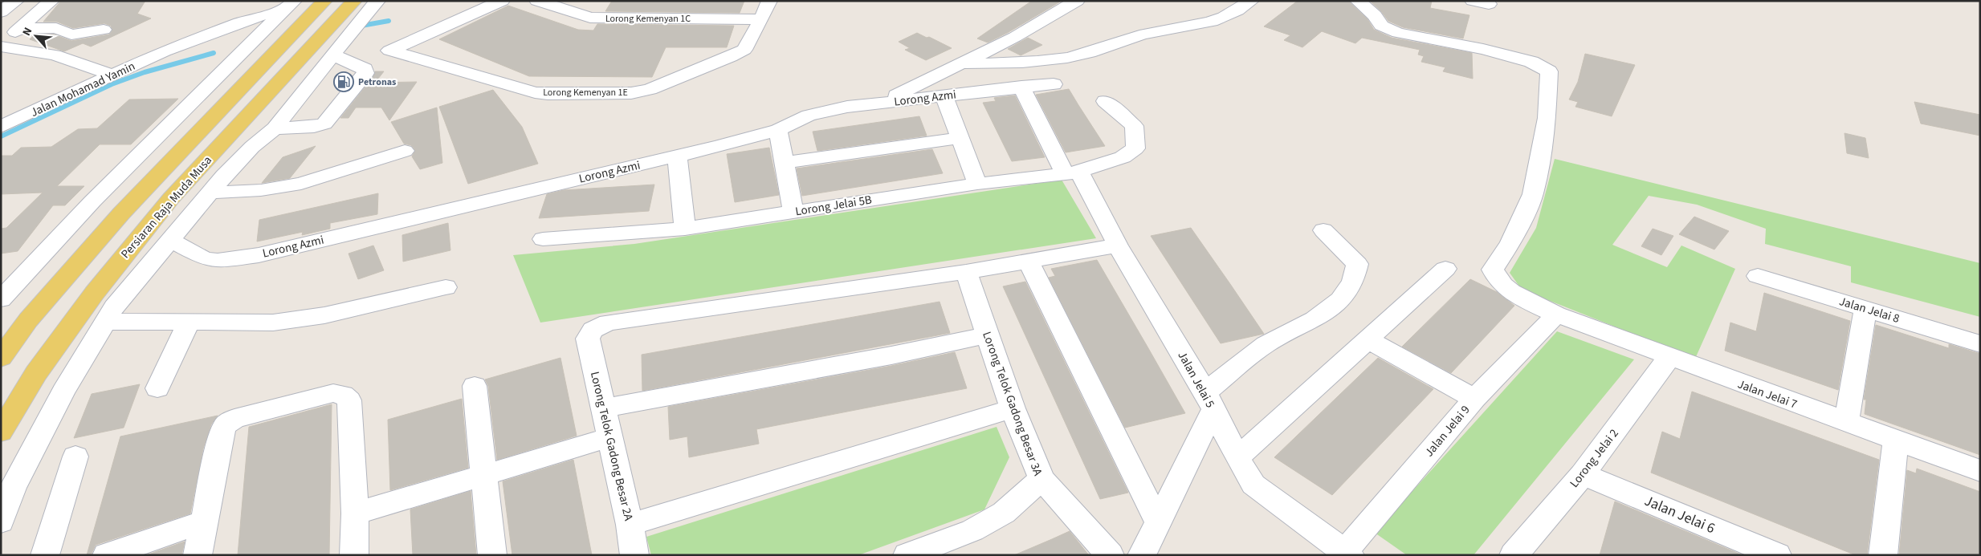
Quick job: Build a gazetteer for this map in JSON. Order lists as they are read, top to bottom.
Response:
{
  "streets": {
    "main road": ["Persiaran Raja Muda Musa"],
    "street": [
      "Lorong Kemenyan 1C",
      "Jalan Mohamad Yamin",
      "Lorong Kemenyan 1E",
      "Lorong Azmi",
      "Lorong Jelai 5B",
      "Jalan Jelai 8",
      "Jalan Jelai 5",
      "Jalan Jelai 7",
      "Lorong Telok Gadong Besar 3A",
      "Jalan Jelai 9",
      "Lorong Telok Gadong Besar 2A",
      "Lorong Jelai 2",
      "Jalan Jelai 6"
    ]
  },
  "crossings": [
    ["Lorong Kemenyan 1C", "Lorong Kemenyan 1E"],
    ["Lorong Azmi", "Jalan Jelai 5"],
    ["Lorong Jelai 5B", "Jalan Jelai 5"],
    ["Jalan Jelai 5", "Jalan Jelai 9"],
    ["Jalan Jelai 7", "Jalan Jelai 9"],
    ["Jalan Jelai 7", "Lorong Jelai 2"],
    ["Lorong Telok Gadong Besar 3A", "Lorong Telok Gadong Besar 2A"],
    ["Lorong Jelai 2", "Jalan Jelai 6"]
  ],
  "places": {
    "fuel station": ["Petronas"]
  },
  "north": "top left"
}
